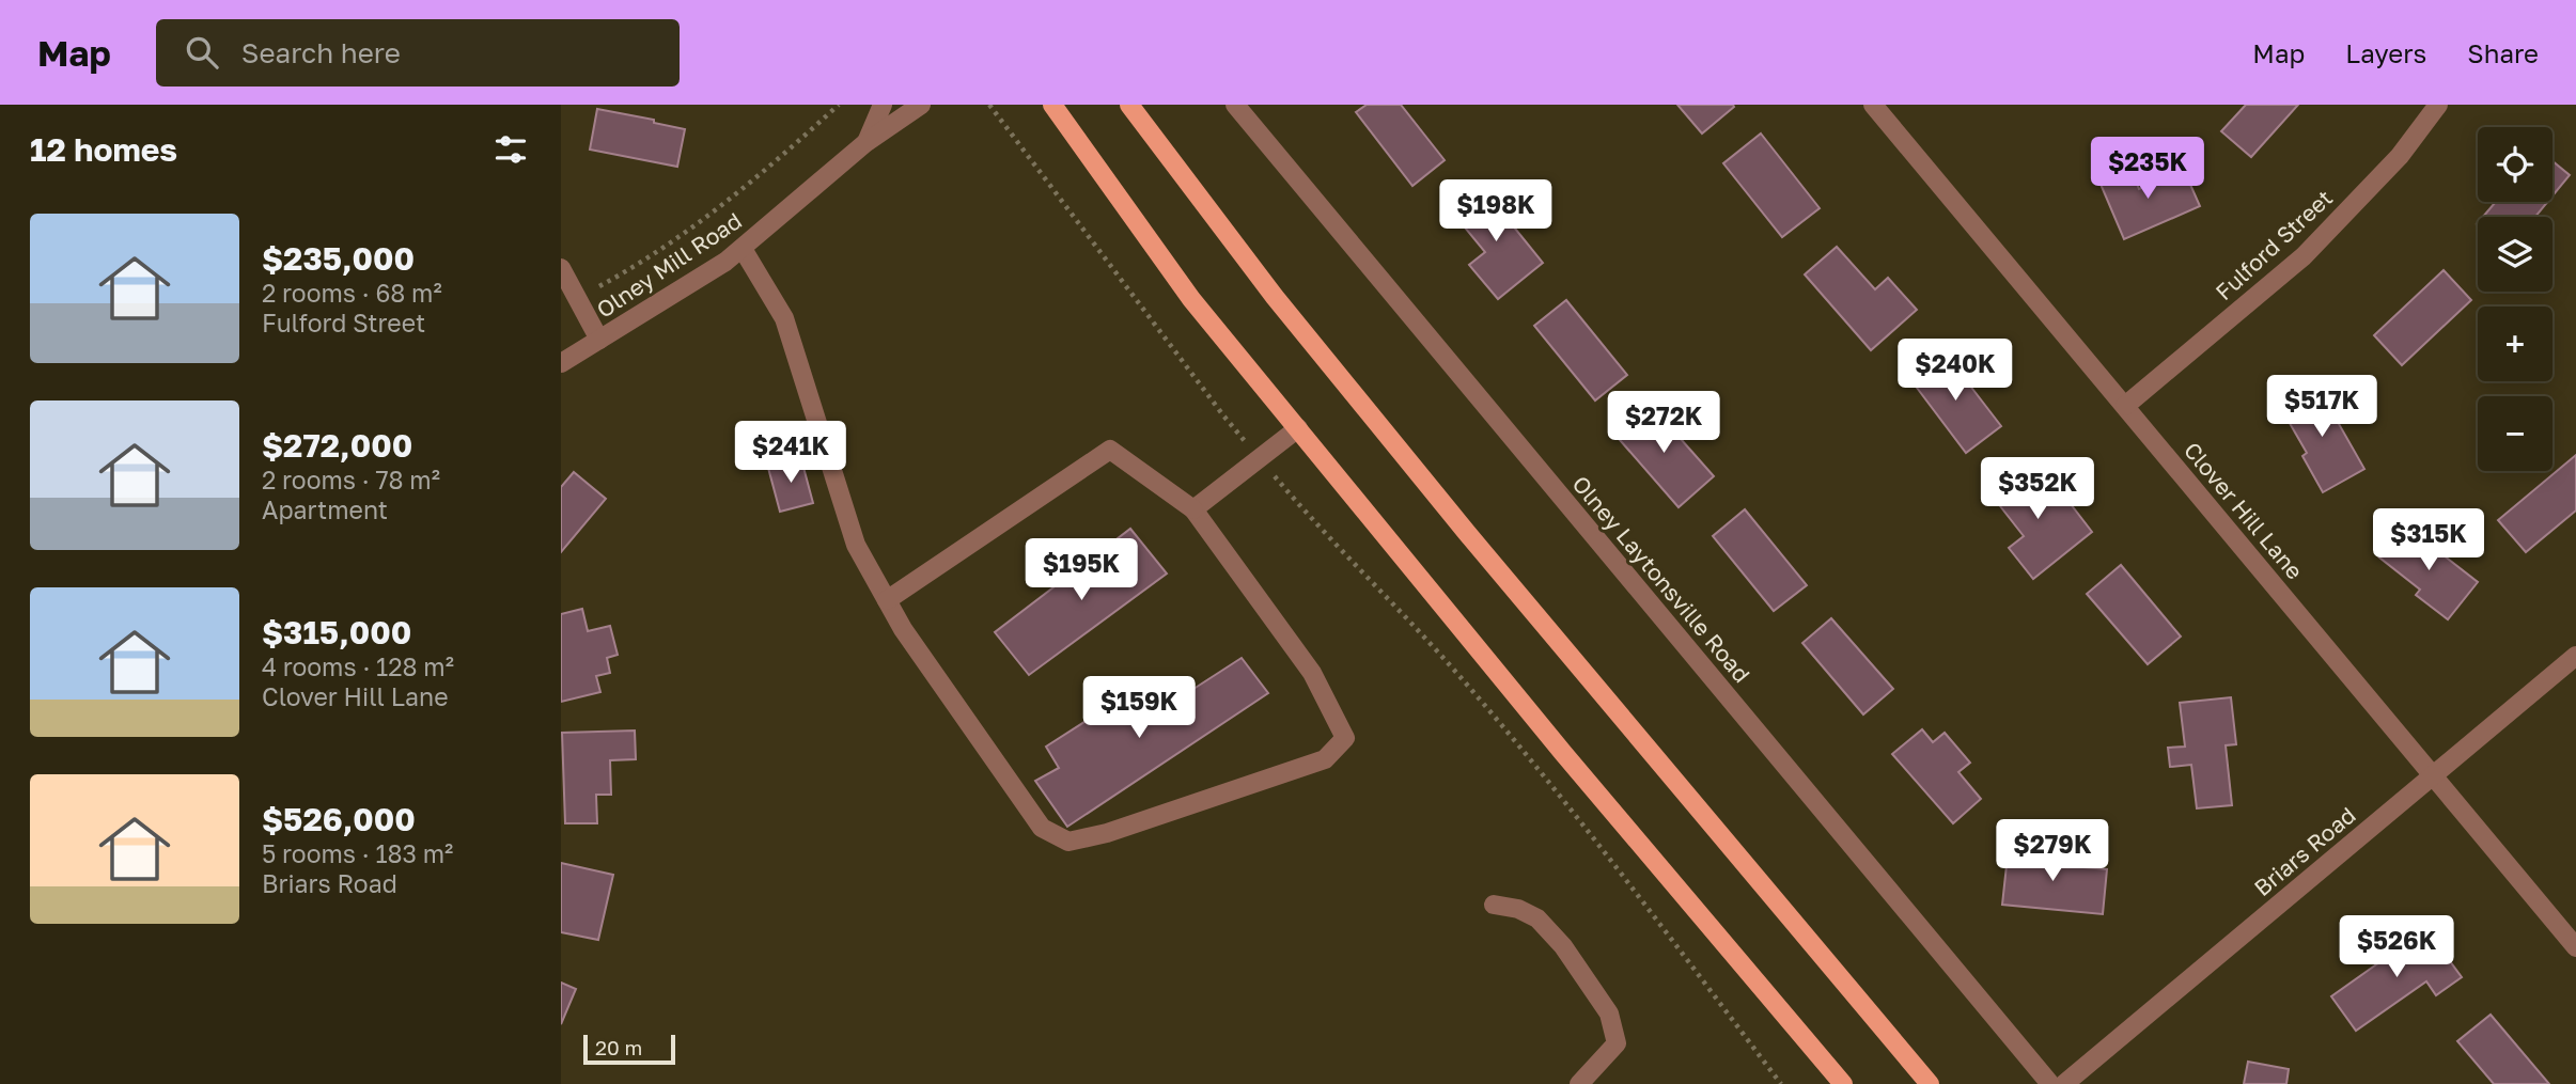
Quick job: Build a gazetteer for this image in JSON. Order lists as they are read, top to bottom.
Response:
{
  "streets": {
    "street": [
      "Fulford Street",
      "Olney Mill Road",
      "Clover Hill Lane",
      "Olney Laytonsville Road",
      "Briars Road"
    ]
  },
  "crossings": [
    ["Fulford Street", "Clover Hill Lane"],
    ["Clover Hill Lane", "Briars Road"]
  ],
  "scale_bar": "20 m",
  "page": {
    "header": "Map",
    "search": "Search here",
    "nav": ["Map", "Layers", "Share"],
    "heading": "12 homes",
    "map_buttons": ["+", "−"],
    "price": [
      "$235K",
      "$198K",
      "$240K",
      "$517K",
      "$272K",
      "$241K",
      "$352K",
      "$315K",
      "$195K",
      "$159K",
      "$279K",
      "$526K"
    ],
    "list": [
      {
        "name": "$235,000",
        "note": "2 rooms · 68 m² · Fulford Street"
      },
      {
        "name": "$272,000",
        "note": "2 rooms · 78 m² · Apartment"
      },
      {
        "name": "$315,000",
        "note": "4 rooms · 128 m² · Clover Hill Lane"
      },
      {
        "name": "$526,000",
        "note": "5 rooms · 183 m² · Briars Road"
      }
    ],
    "scale": "20 m"
  }
}
